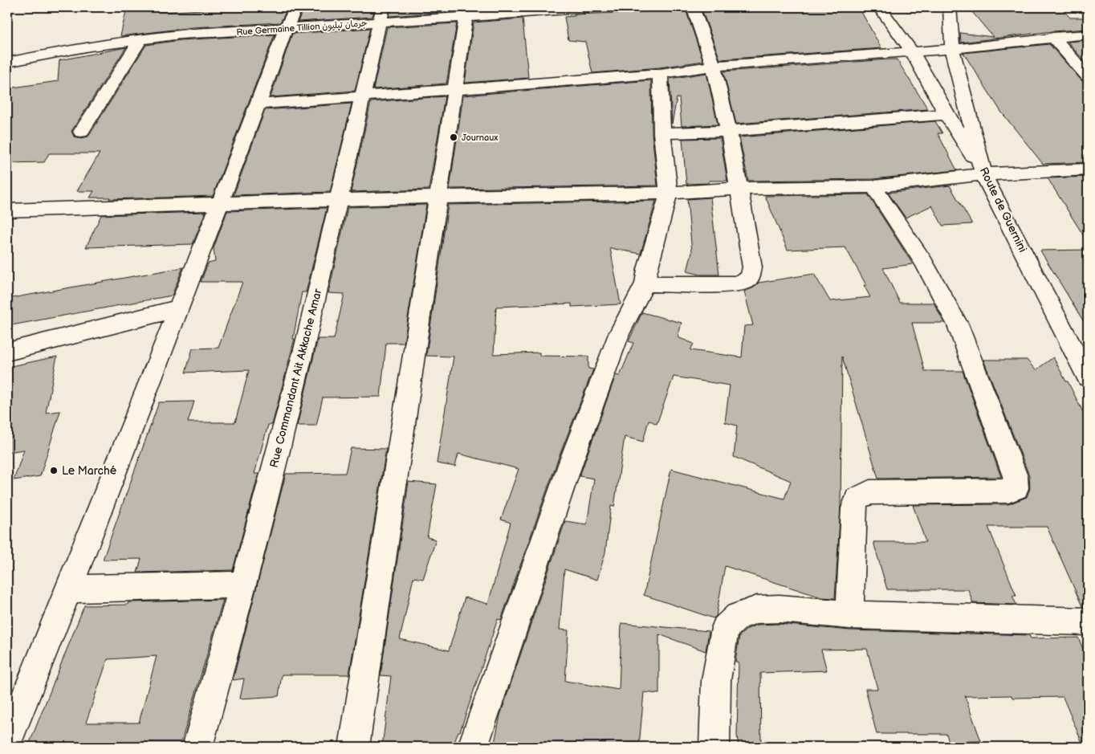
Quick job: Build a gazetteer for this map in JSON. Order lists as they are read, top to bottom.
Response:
{
  "streets": {
    "street": ["Rue Germaine Tillion جرمان تيليون", "Route de Guernini", "Rue Commandant Ait Akkache Amar"]
  },
  "crossings": [
    ["Rue Germaine Tillion جرمان تيليون", "Rue Commandant Ait Akkache Amar"]
  ],
  "places": ["Journaux", "Le Marché"]
}
